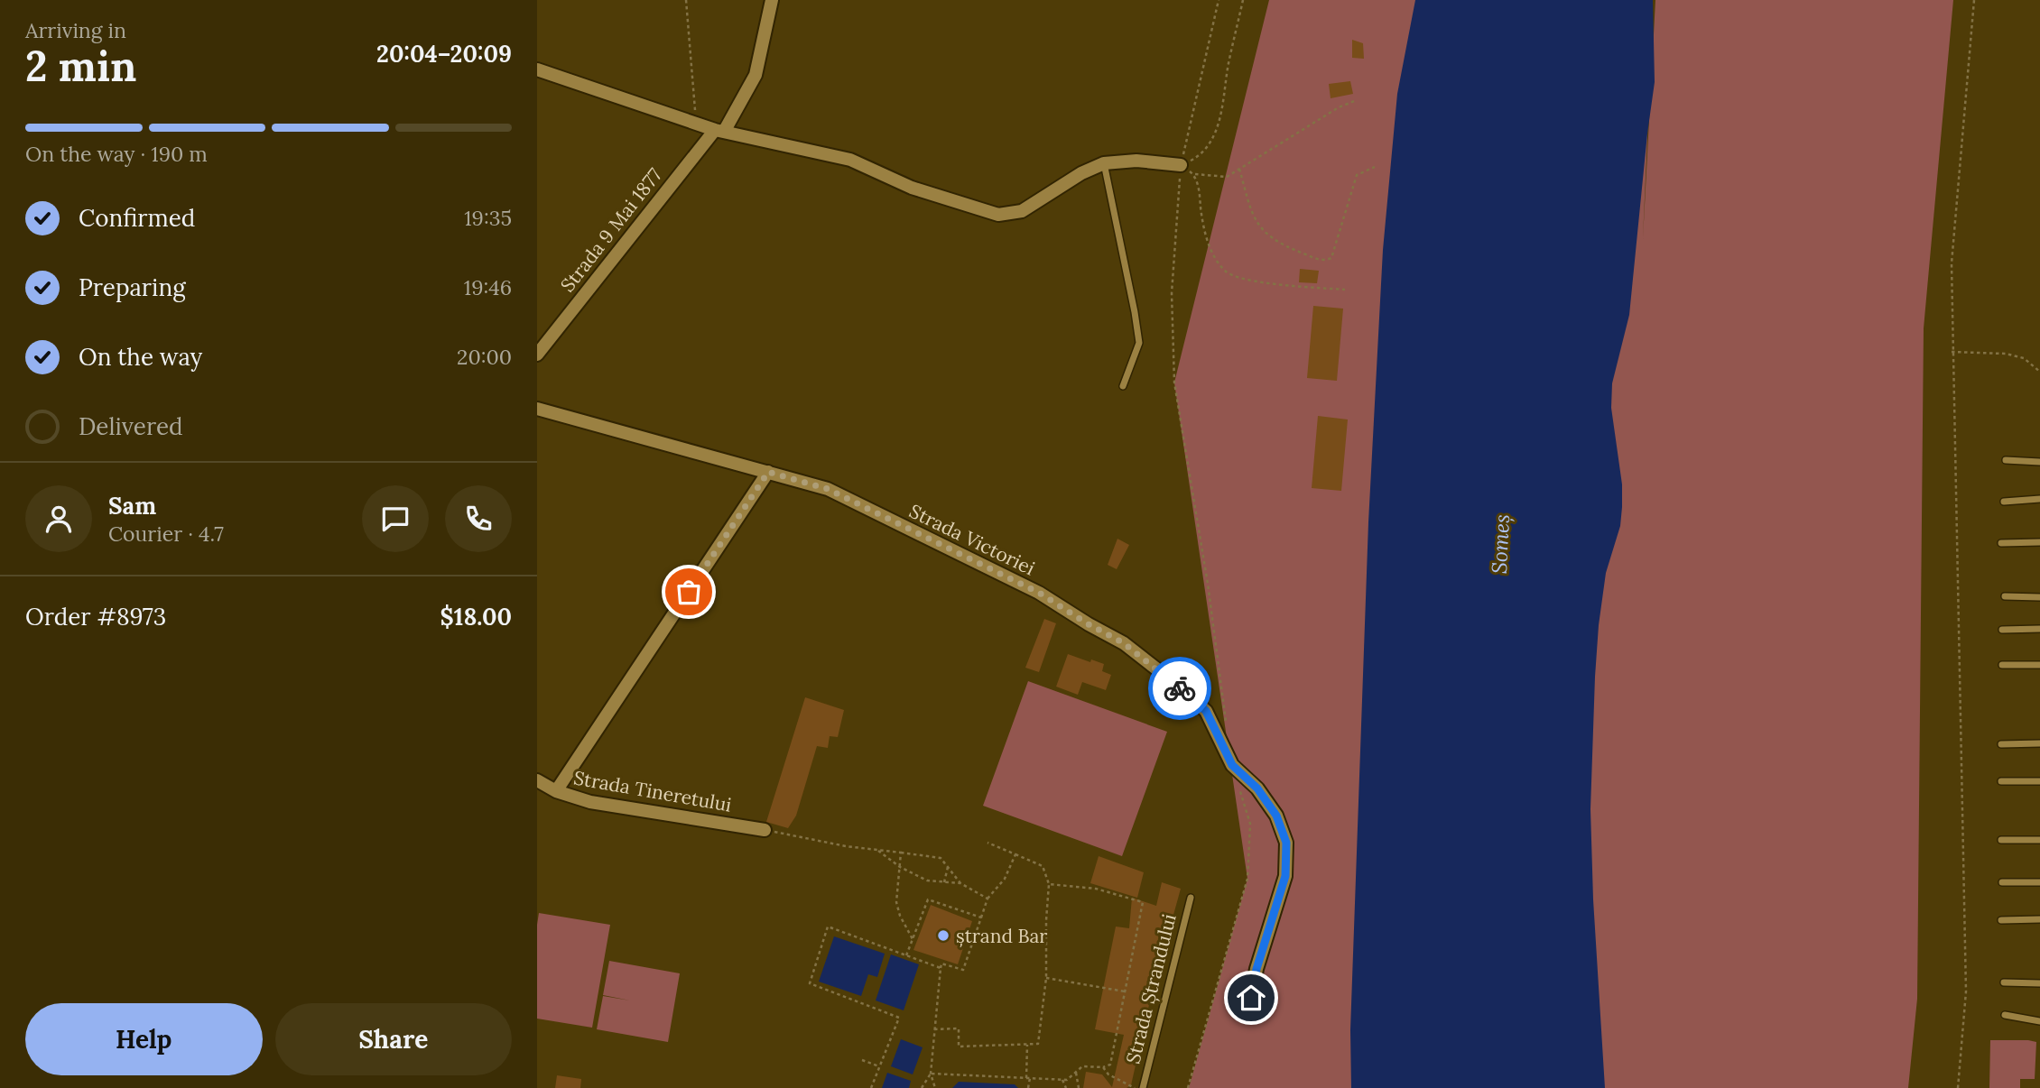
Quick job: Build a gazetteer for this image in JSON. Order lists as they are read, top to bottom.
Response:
{
  "streets": {
    "street": ["Strada 9 Mai 1877", "Strada Victoriei", "Strada Tineretului"],
    "lane": ["Strada Ștrandului"]
  },
  "water": ["Someș"],
  "places": ["ștrand Bar"],
  "page": {
    "heading": ["2 min", "Arriving in", "20:04–20:09"],
    "panel": [
      "Sam",
      "Courier · 4.7",
      "Order #8973",
      "$18.00"
    ],
    "bar": "On the way · 190 m",
    "list": [
      ["Confirmed", "19:35"],
      ["Preparing", "19:46"],
      ["On the way", "20:00"],
      "Delivered"
    ],
    "buttons": ["Help", "Share"]
  }
}
